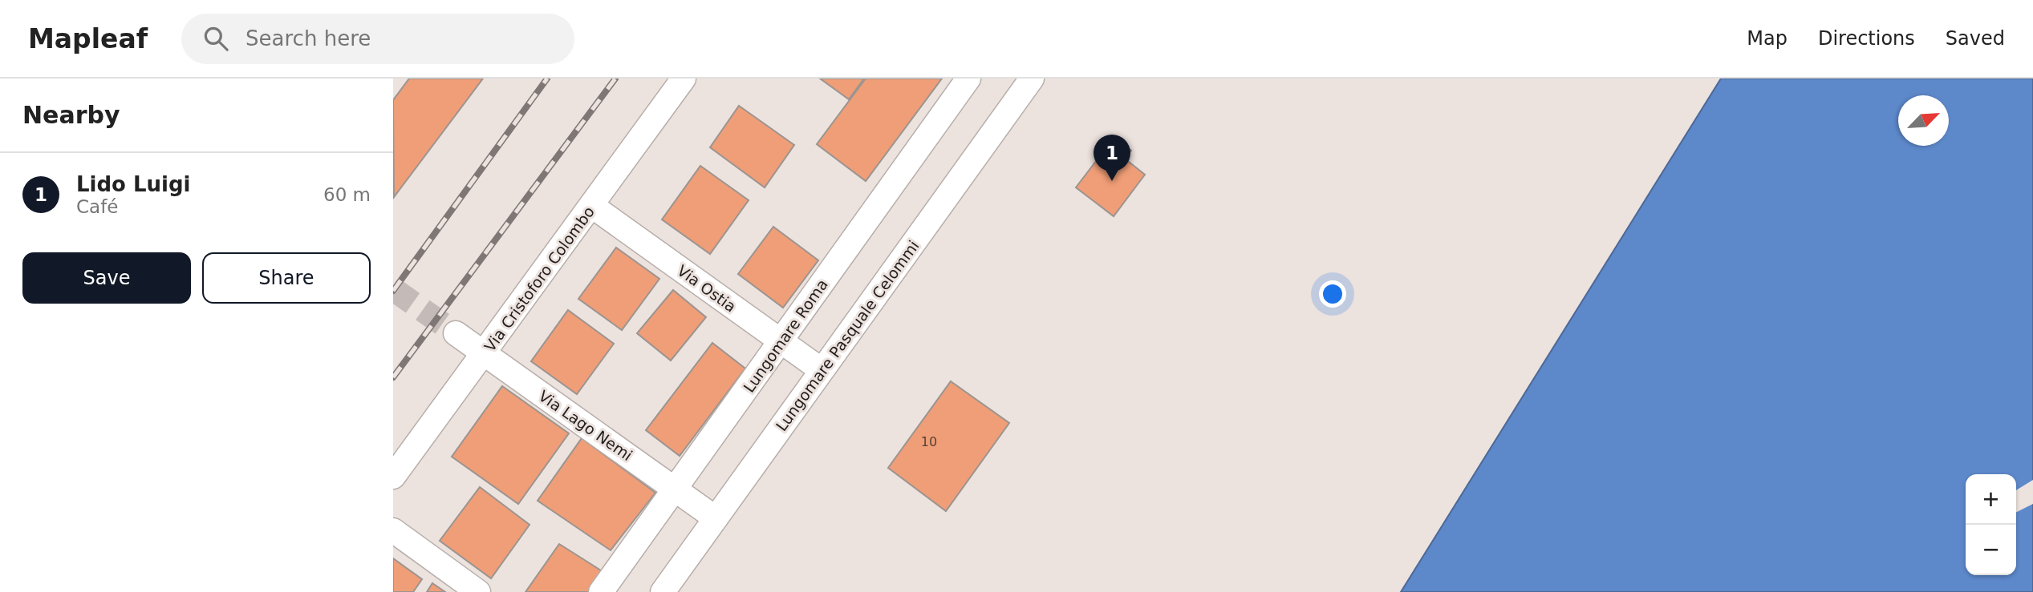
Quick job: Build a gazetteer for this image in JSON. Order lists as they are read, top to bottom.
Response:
{
  "streets": {
    "street": [
      "Via Cristoforo Colombo",
      "Via Ostia",
      "Lungomare Roma",
      "Lungomare Pasquale Celommi",
      "Via Lago Nemi"
    ]
  },
  "crossings": [
    ["Via Cristoforo Colombo", "Via Ostia"],
    ["Via Cristoforo Colombo", "Via Lago Nemi"],
    ["Via Ostia", "Lungomare Roma"],
    ["Via Ostia", "Lungomare Pasquale Celommi"],
    ["Lungomare Roma", "Via Lago Nemi"],
    ["Lungomare Pasquale Celommi", "Via Lago Nemi"]
  ],
  "house_numbers": ["10"],
  "north": "top right",
  "page": {
    "header": "Mapleaf",
    "search": "Search here",
    "nav": ["Map", "Directions", "Saved"],
    "heading": "Nearby",
    "pins": "1",
    "list": [
      {
        "mark": "1",
        "name": "Lido Luigi",
        "note": "Café",
        "value": "60 m"
      }
    ],
    "buttons": ["Save", "Share"],
    "map_buttons": ["+", "−"]
  }
}
